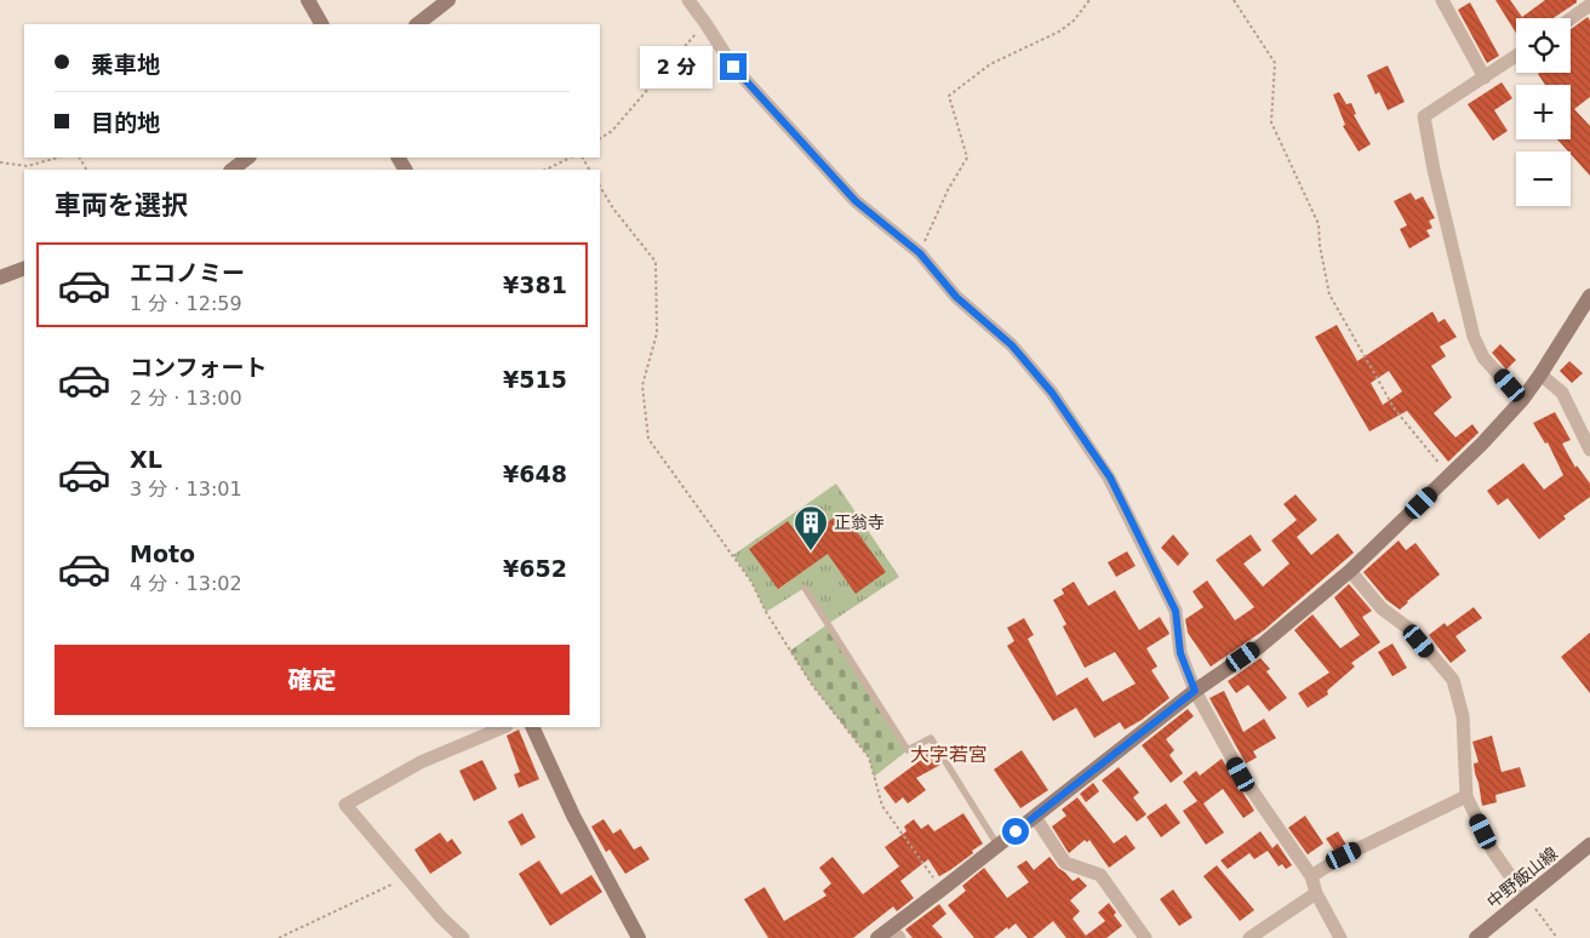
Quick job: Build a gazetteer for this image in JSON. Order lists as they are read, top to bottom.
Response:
{
  "streets": {
    "street": ["中野飯山線"]
  },
  "districts": ["大字若宮"],
  "places": {
    "building": ["正翁寺"]
  },
  "page": {
    "map_buttons": ["+", "−"],
    "banner": ["乗車地", "目的地"],
    "bubble": "2 分",
    "heading": "車両を選択",
    "list": [
      {
        "name": "エコノミー",
        "note": "1 分 · 12:59",
        "value": "¥381"
      },
      {
        "name": "コンフォート",
        "note": "2 分 · 13:00",
        "value": "¥515"
      },
      {
        "name": "XL",
        "note": "3 分 · 13:01",
        "value": "¥648"
      },
      {
        "name": "Moto",
        "note": "4 分 · 13:02",
        "value": "¥652"
      }
    ],
    "buttons": "確定"
  }
}
